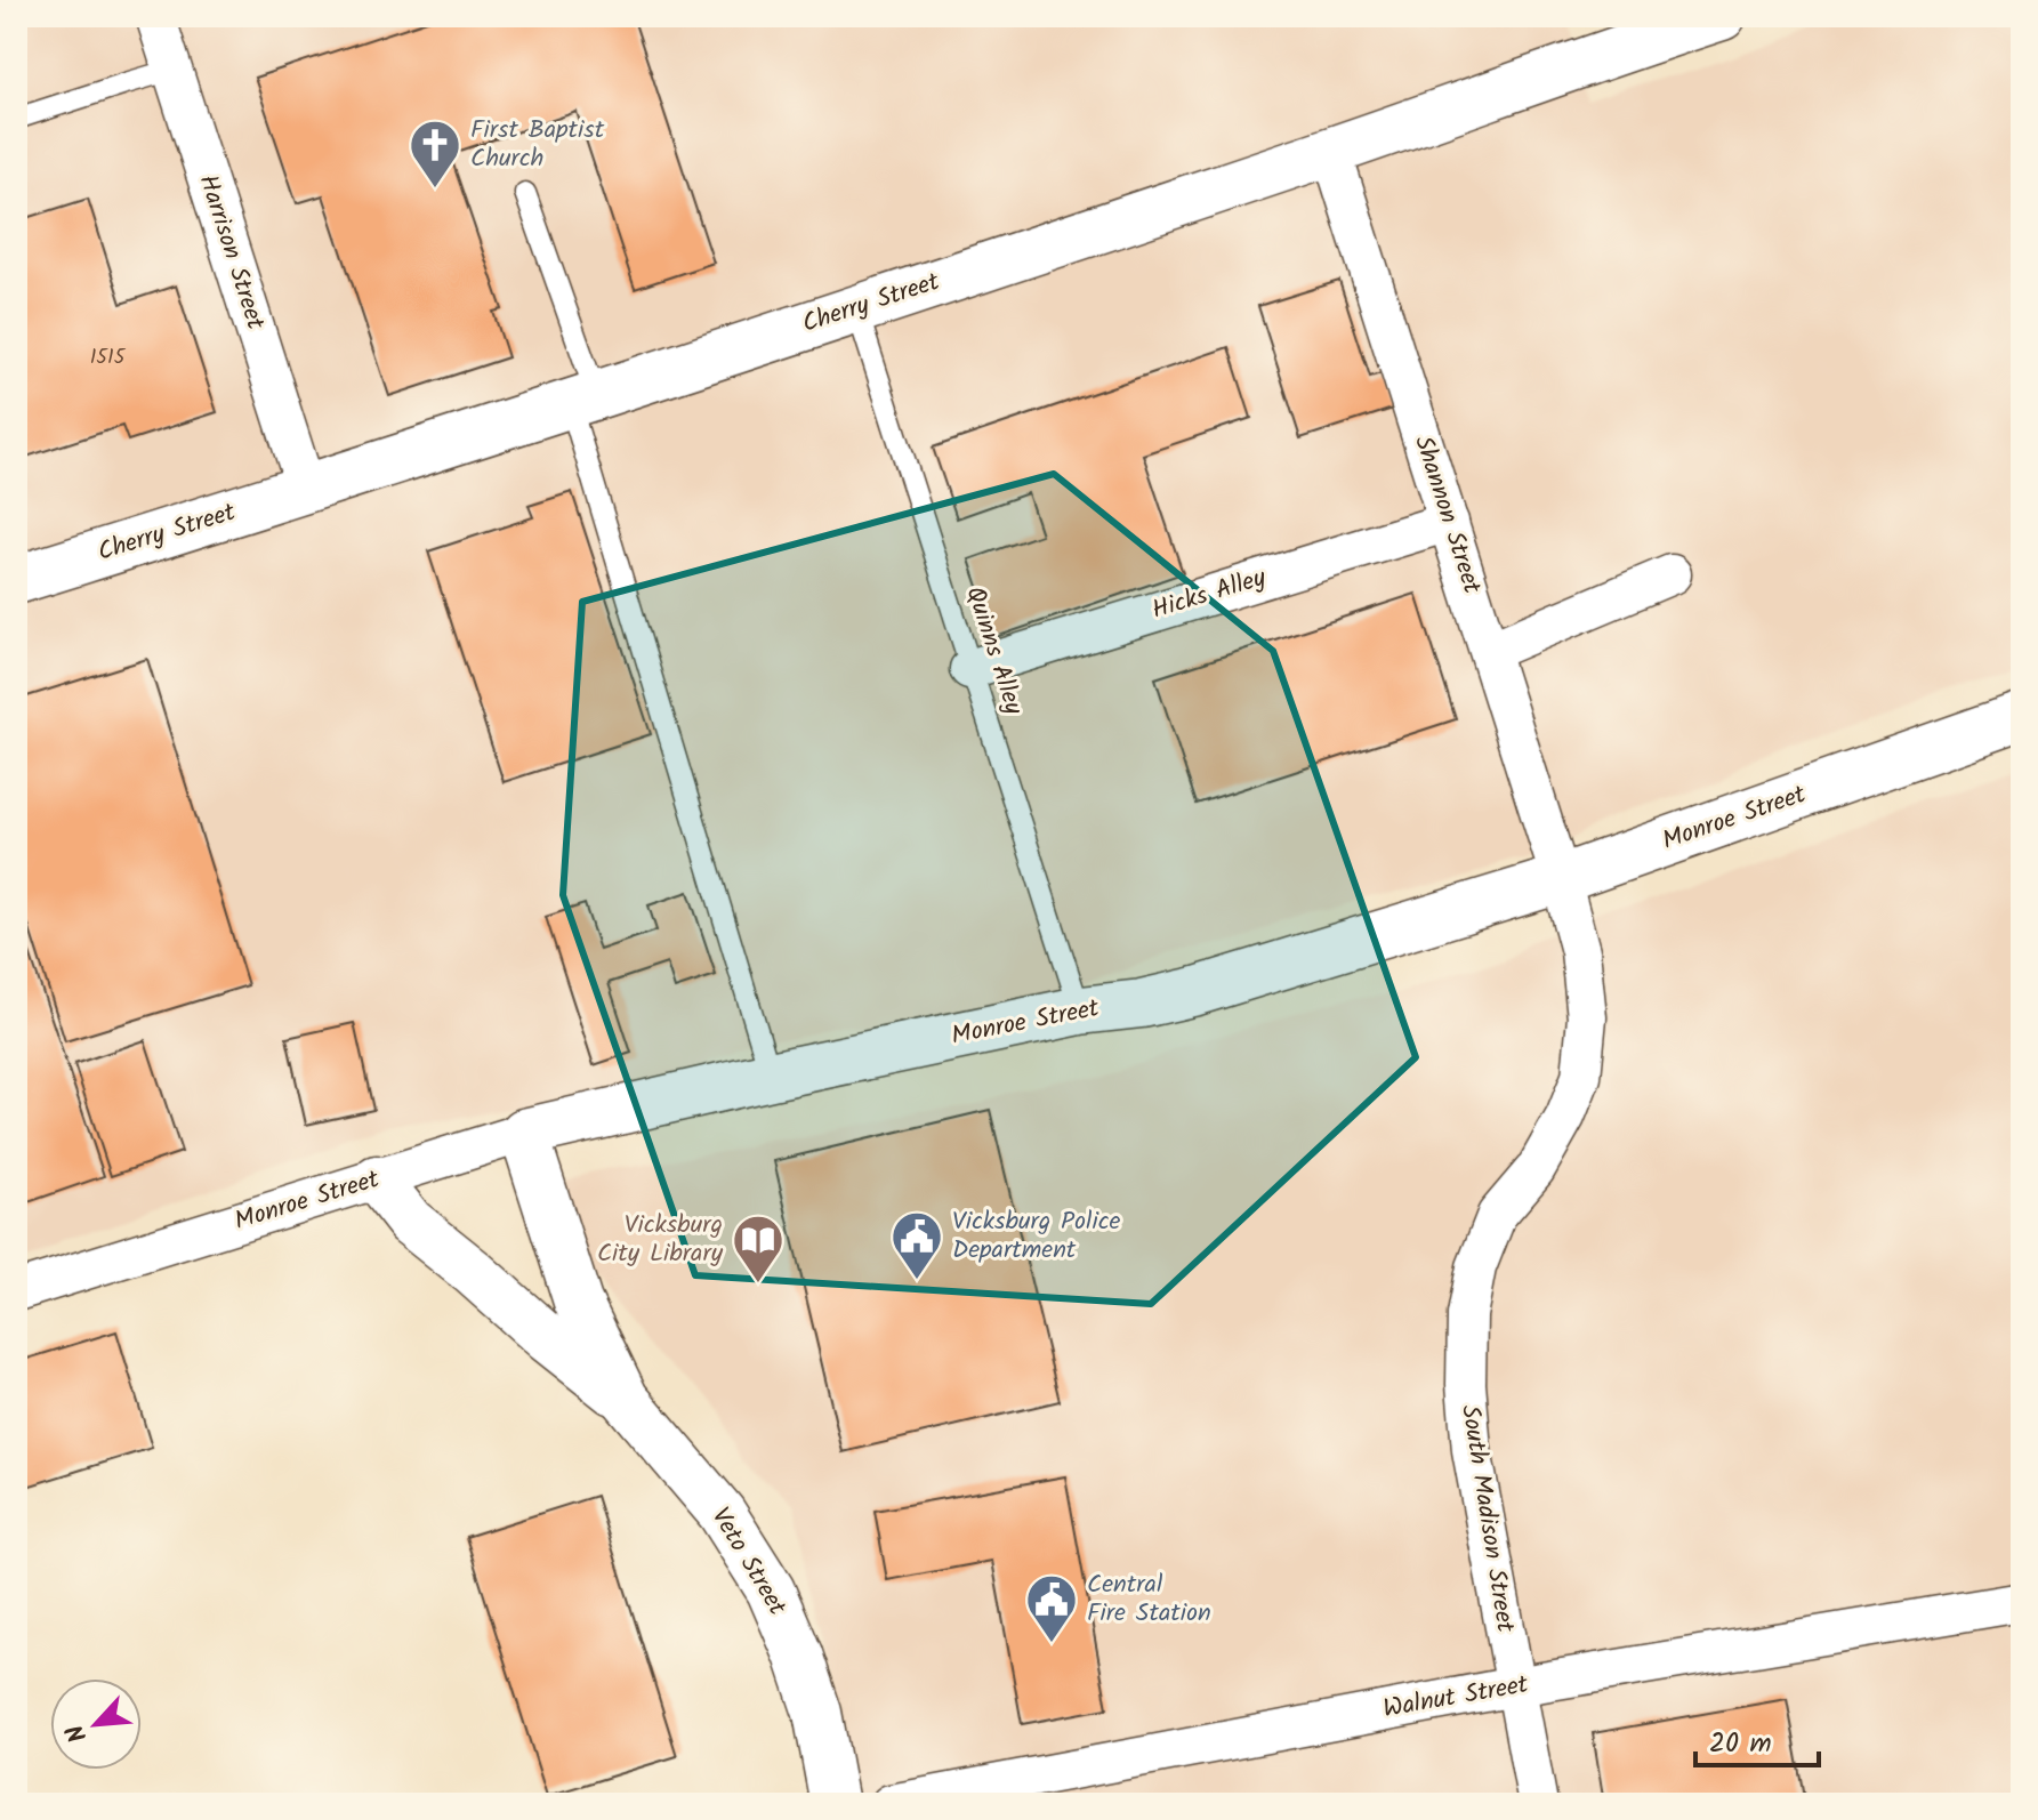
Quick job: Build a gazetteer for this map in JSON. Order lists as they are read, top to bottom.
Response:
{
  "streets": {
    "street": [
      "Harrison Street",
      "Cherry Street",
      "Shannon Street",
      "Hicks Alley",
      "Monroe Street",
      "South Madison Street",
      "Veto Street",
      "Walnut Street"
    ],
    "lane": ["Quinns Alley"]
  },
  "crossings": [
    ["Harrison Street", "Cherry Street"],
    ["Cherry Street", "Shannon Street"],
    ["Cherry Street", "Quinns Alley"],
    ["Shannon Street", "Hicks Alley"],
    ["Shannon Street", "Monroe Street"],
    ["Shannon Street", "South Madison Street"],
    ["Hicks Alley", "Quinns Alley"],
    ["Quinns Alley", "Monroe Street"],
    ["Monroe Street", "South Madison Street"],
    ["Monroe Street", "Veto Street"],
    ["South Madison Street", "Walnut Street"]
  ],
  "places": {
    "church": ["First Baptist Church"],
    "public building": ["Vicksburg Police Department", "Central Fire Station"],
    "library": ["Vicksburg City Library"]
  },
  "house_numbers": ["1515"],
  "scale_bar": "20 m",
  "north": "bottom left"
}
